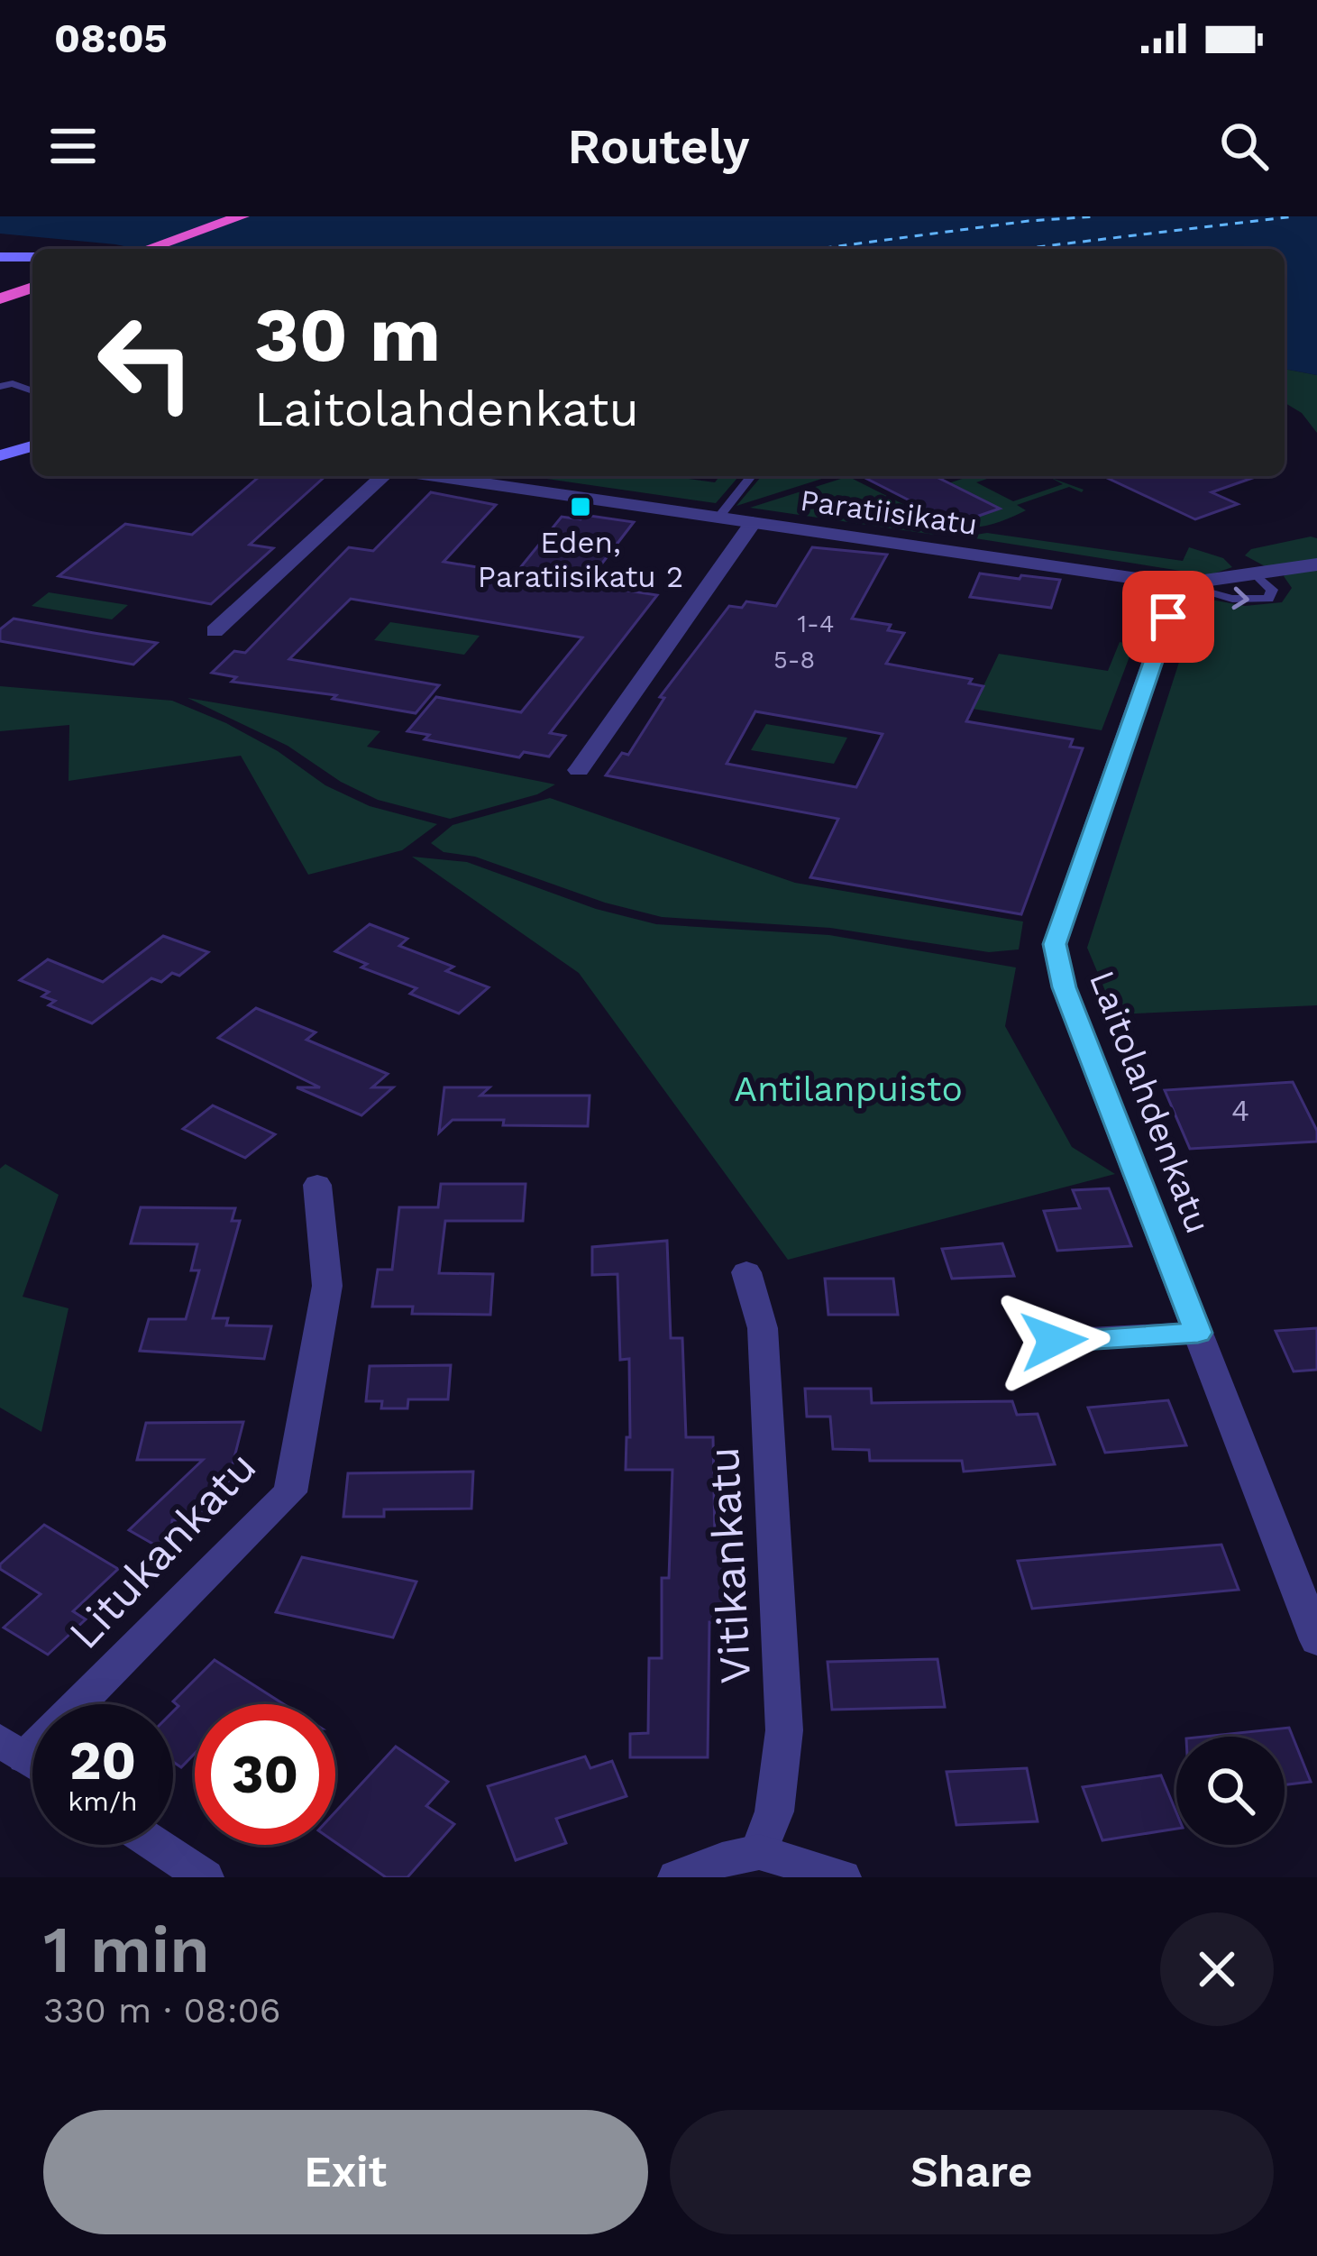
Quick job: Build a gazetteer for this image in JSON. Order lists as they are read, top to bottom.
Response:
{
  "streets": {
    "street": [
      "Paratiisikatu",
      "Laitolahdenkatu",
      "Litukankatu",
      "Vitikankatu"
    ]
  },
  "crossings": [
    ["Paratiisikatu", "Laitolahdenkatu"]
  ],
  "parks": ["Antilanpuisto"],
  "places": {
    "transit": ["Eden, Paratiisikatu 2"]
  },
  "house_numbers": ["1-4", "5-8", "4"],
  "page": {
    "status": "08:05",
    "header": "Routely",
    "turn": ["30 m", "Laitolahdenkatu"],
    "speed": "20 km/h",
    "limit": "30",
    "heading": ["1 min", "330 m · 08:06"],
    "buttons": ["Exit", "Share"]
  }
}
